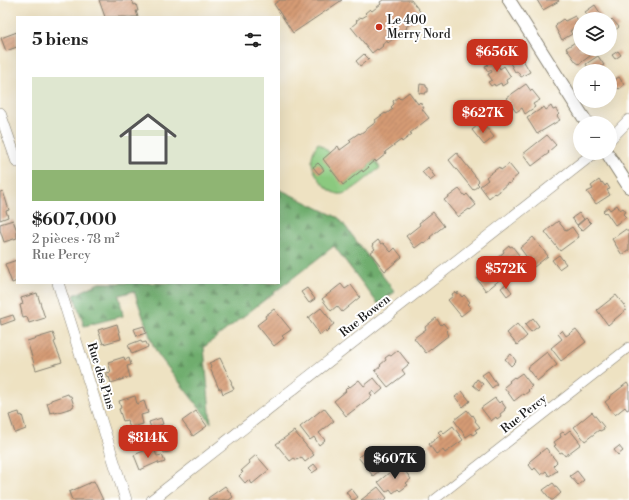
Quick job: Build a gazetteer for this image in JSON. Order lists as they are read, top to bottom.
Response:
{
  "streets": {
    "street": ["Rue Bowen", "Rue des Pins", "Rue Percy"]
  },
  "places": ["Le 400 Merry Nord"],
  "page": {
    "map_buttons": ["+", "−"],
    "heading": "5 biens",
    "price": [
      "$656K",
      "$627K",
      "$572K",
      "$814K",
      "$607K"
    ],
    "list": [
      {
        "name": "$607,000",
        "note": "2 pièces · 78 m² · Rue Percy"
      }
    ]
  }
}
